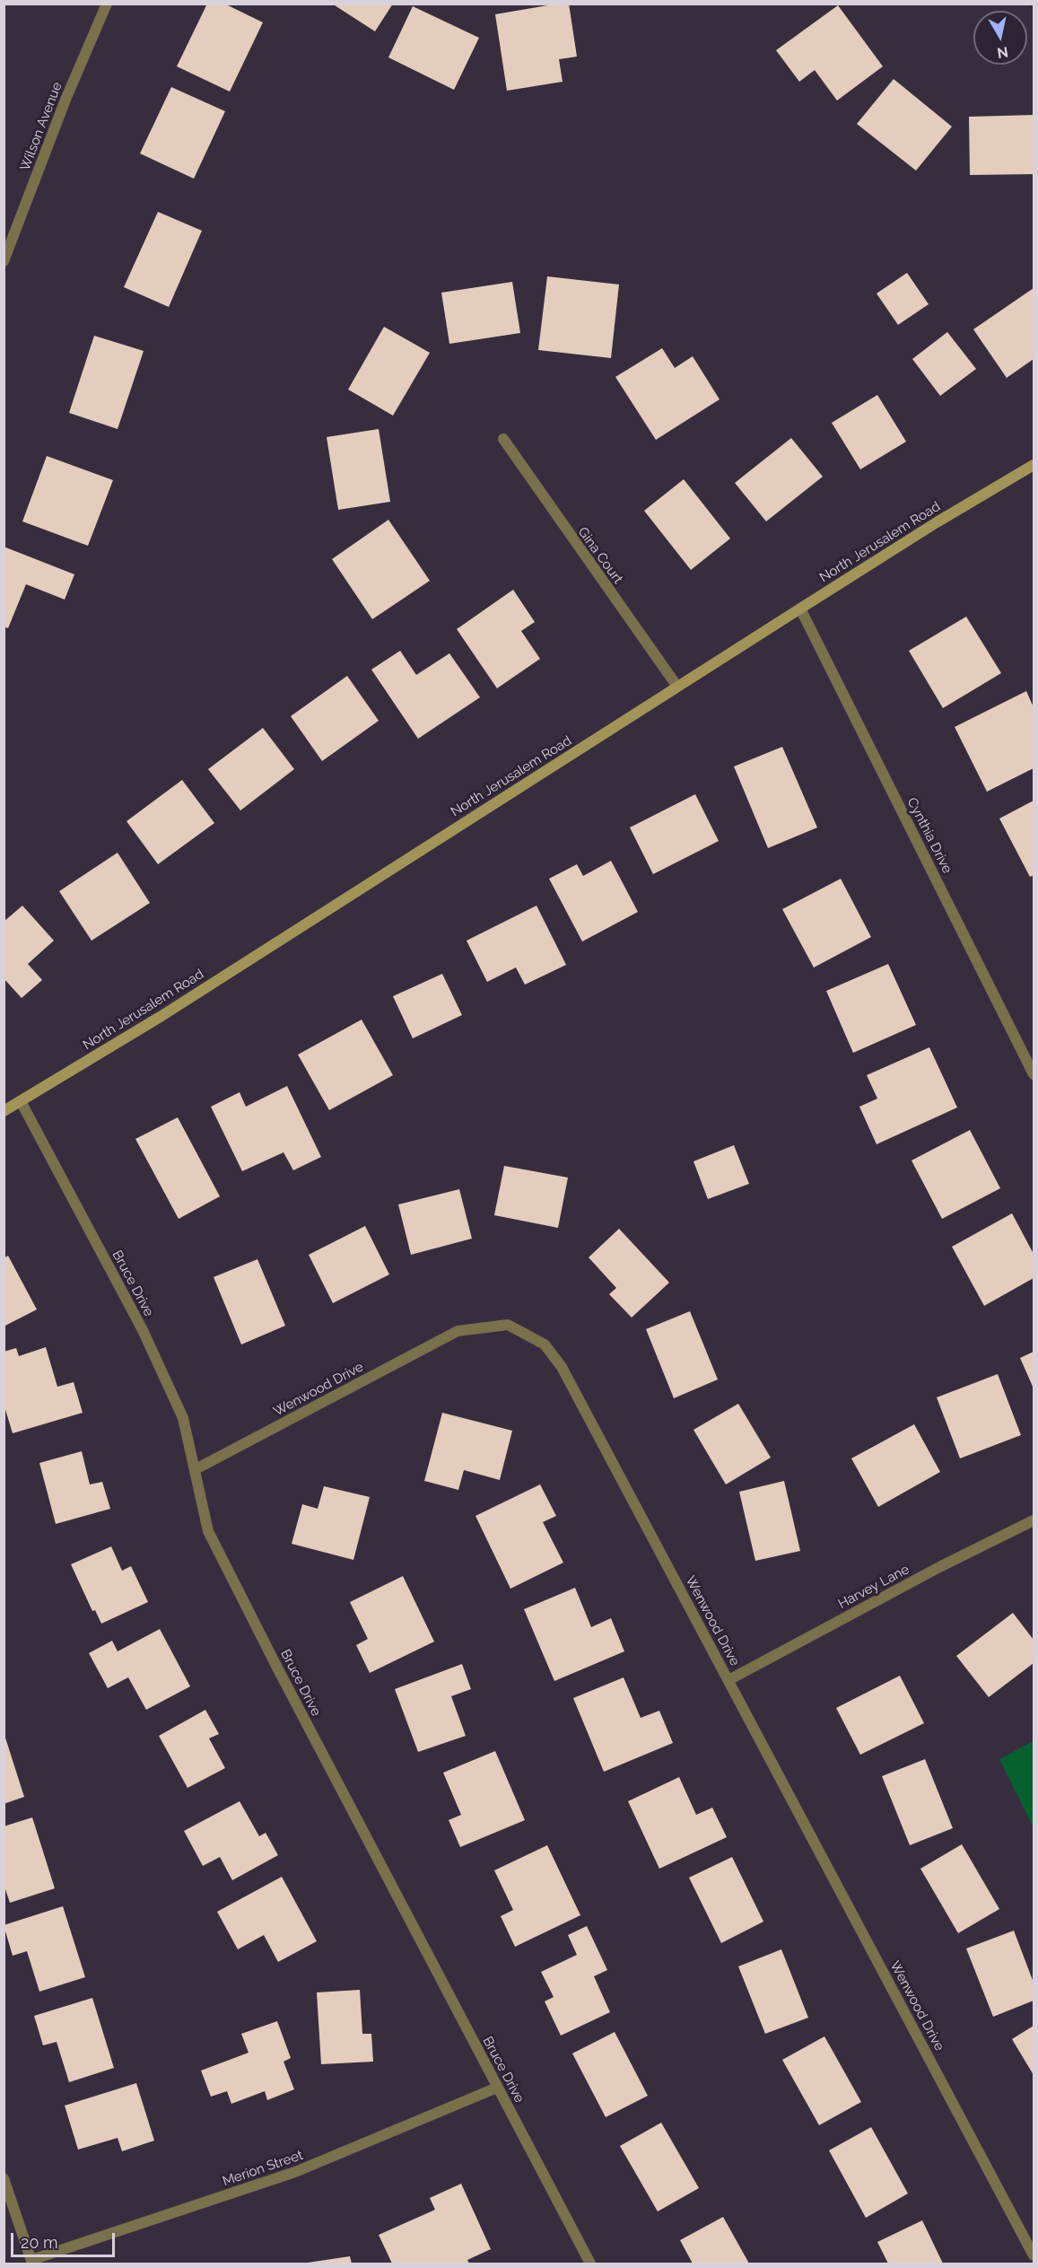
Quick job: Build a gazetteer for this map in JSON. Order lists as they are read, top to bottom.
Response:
{
  "streets": {
    "main road": ["North Jerusalem Road"],
    "street": [
      "Wilson Avenue",
      "Gina Court",
      "Cynthia Drive",
      "Bruce Drive",
      "Wenwood Drive",
      "Harvey Lane",
      "Merion Street"
    ]
  },
  "crossings": [
    ["North Jerusalem Road", "Gina Court"],
    ["North Jerusalem Road", "Cynthia Drive"],
    ["North Jerusalem Road", "Bruce Drive"],
    ["Bruce Drive", "Wenwood Drive"],
    ["Bruce Drive", "Merion Street"],
    ["Wenwood Drive", "Harvey Lane"]
  ],
  "scale_bar": "20 m",
  "north": "bottom"
}
